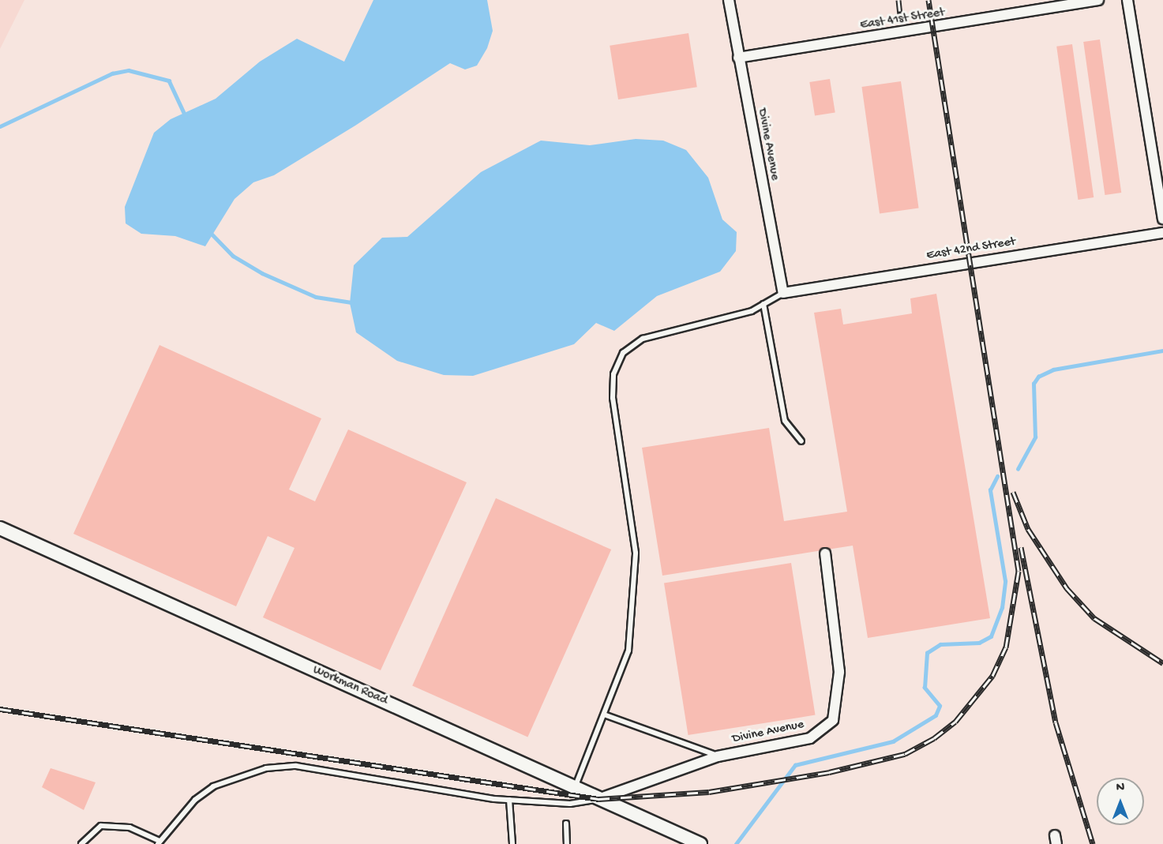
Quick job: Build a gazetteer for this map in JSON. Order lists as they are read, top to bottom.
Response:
{
  "streets": {
    "street": [
      "East 41st Street",
      "Divine Avenue",
      "East 42nd Street",
      "Workman Road"
    ]
  },
  "crossings": [
    ["East 41st Street", "Divine Avenue"],
    ["Divine Avenue", "East 42nd Street"],
    ["Divine Avenue", "Workman Road"]
  ],
  "north": "top"
}
